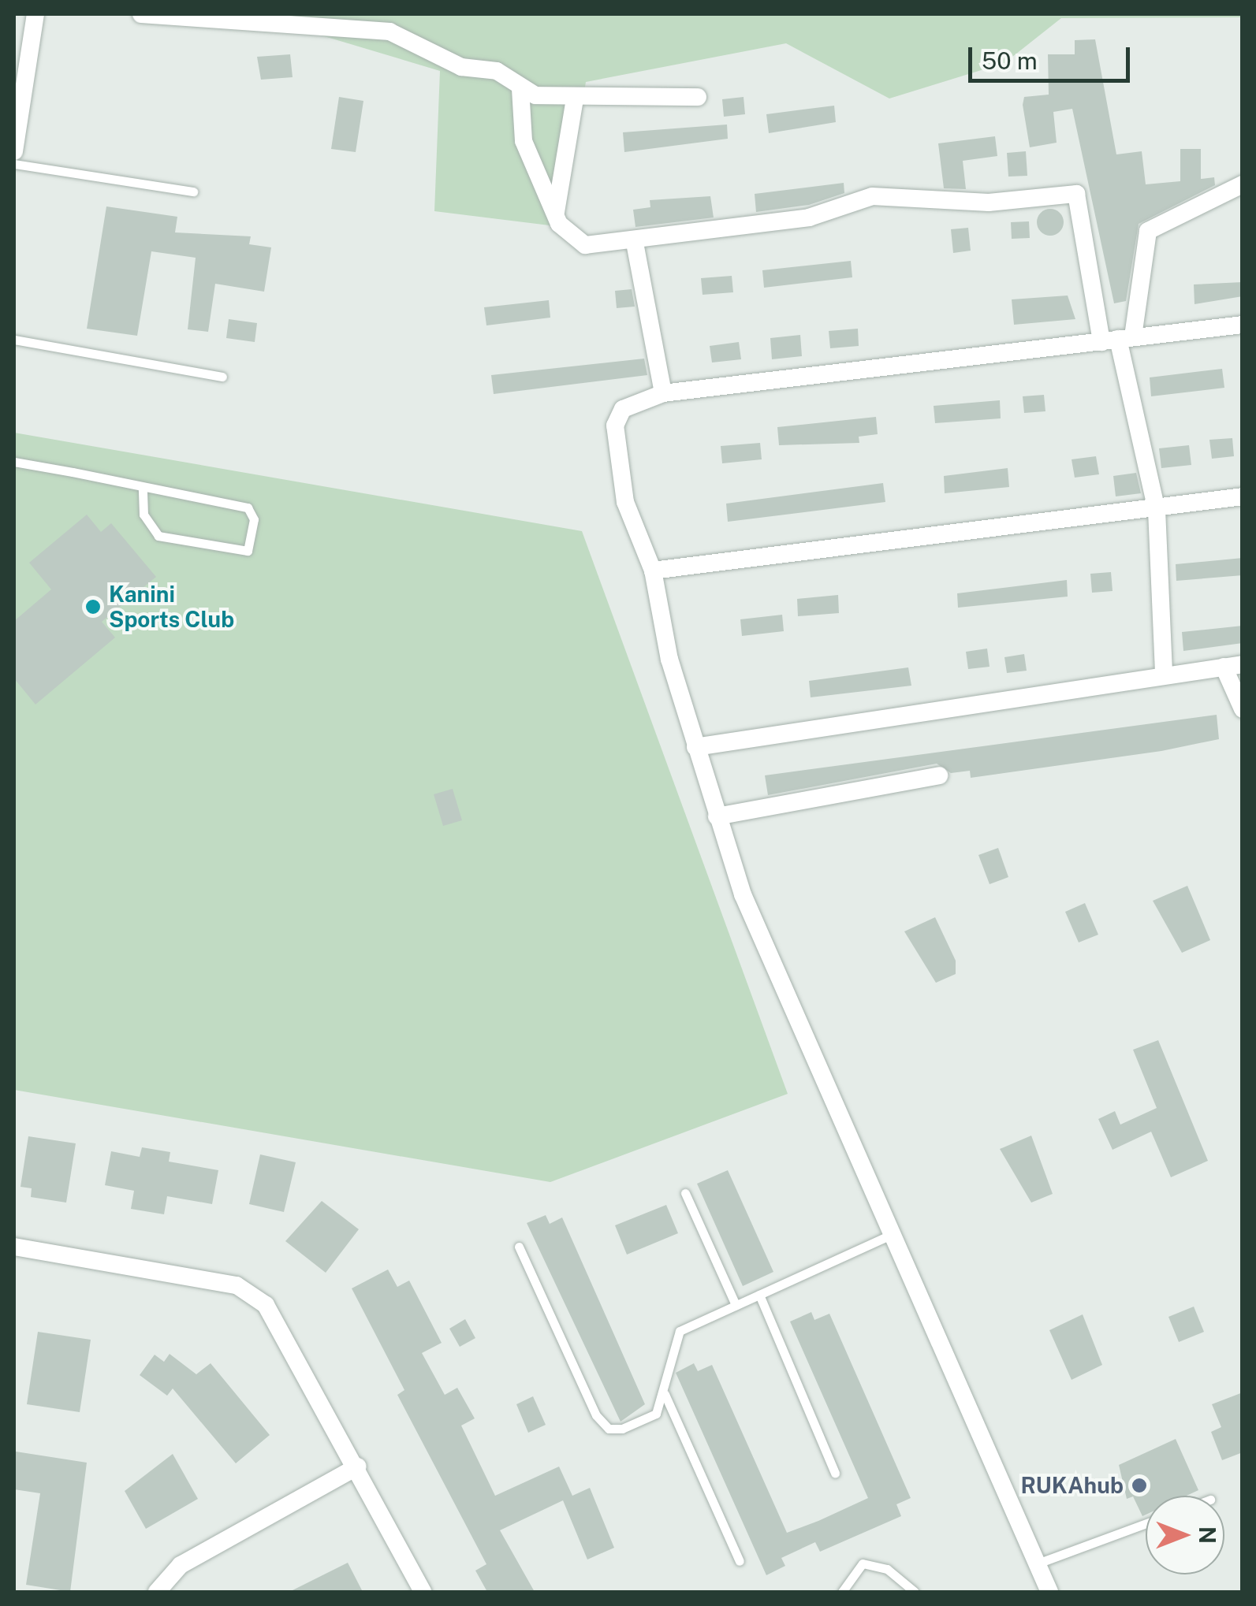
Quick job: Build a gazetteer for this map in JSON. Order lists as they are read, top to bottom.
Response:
{
  "places": ["Kanini Sports Club", "RUKAhub"],
  "scale_bar": "50 m",
  "north": "right"
}
